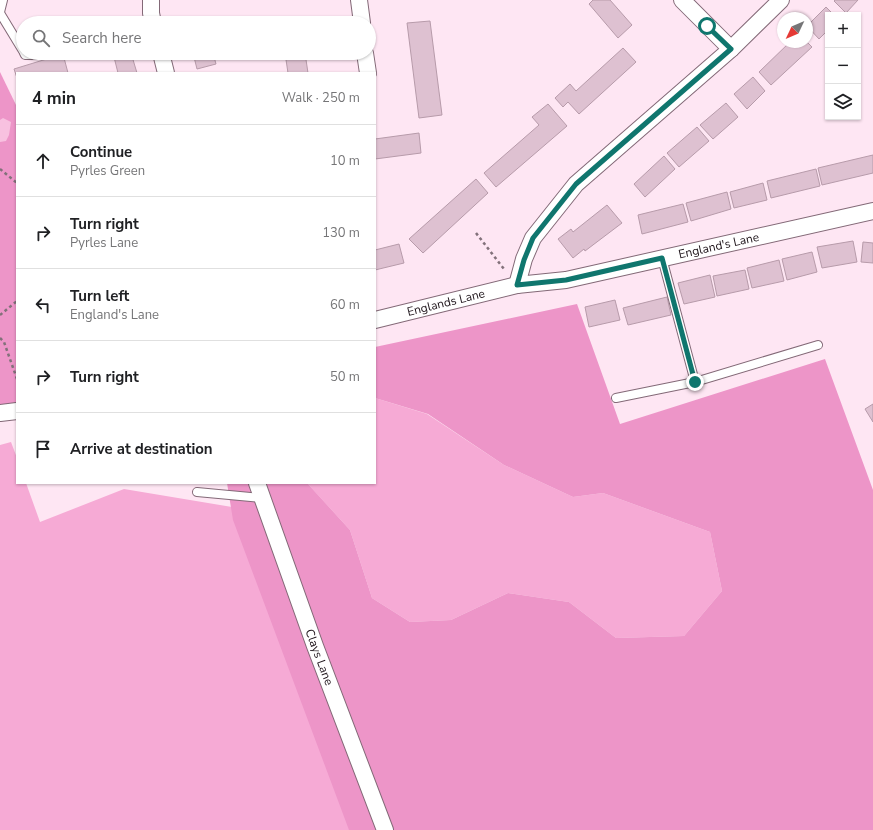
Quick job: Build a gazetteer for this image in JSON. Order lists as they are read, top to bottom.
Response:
{
  "streets": {
    "street": ["England's Lane", "Englands Lane", "Clays Lane"]
  },
  "crossings": [
    ["England's Lane", "Englands Lane"]
  ],
  "north": "bottom left",
  "page": {
    "map_buttons": ["+", "−"],
    "search": "Search here",
    "heading": ["4 min", "Walk · 250 m"],
    "list": [
      ["Continue", "Pyrles Green", "10 m"],
      ["Turn right", "Pyrles Lane", "130 m"],
      ["Turn left", "England's Lane", "60 m"],
      ["Turn right", "50 m"],
      "Arrive at destination"
    ]
  }
}
